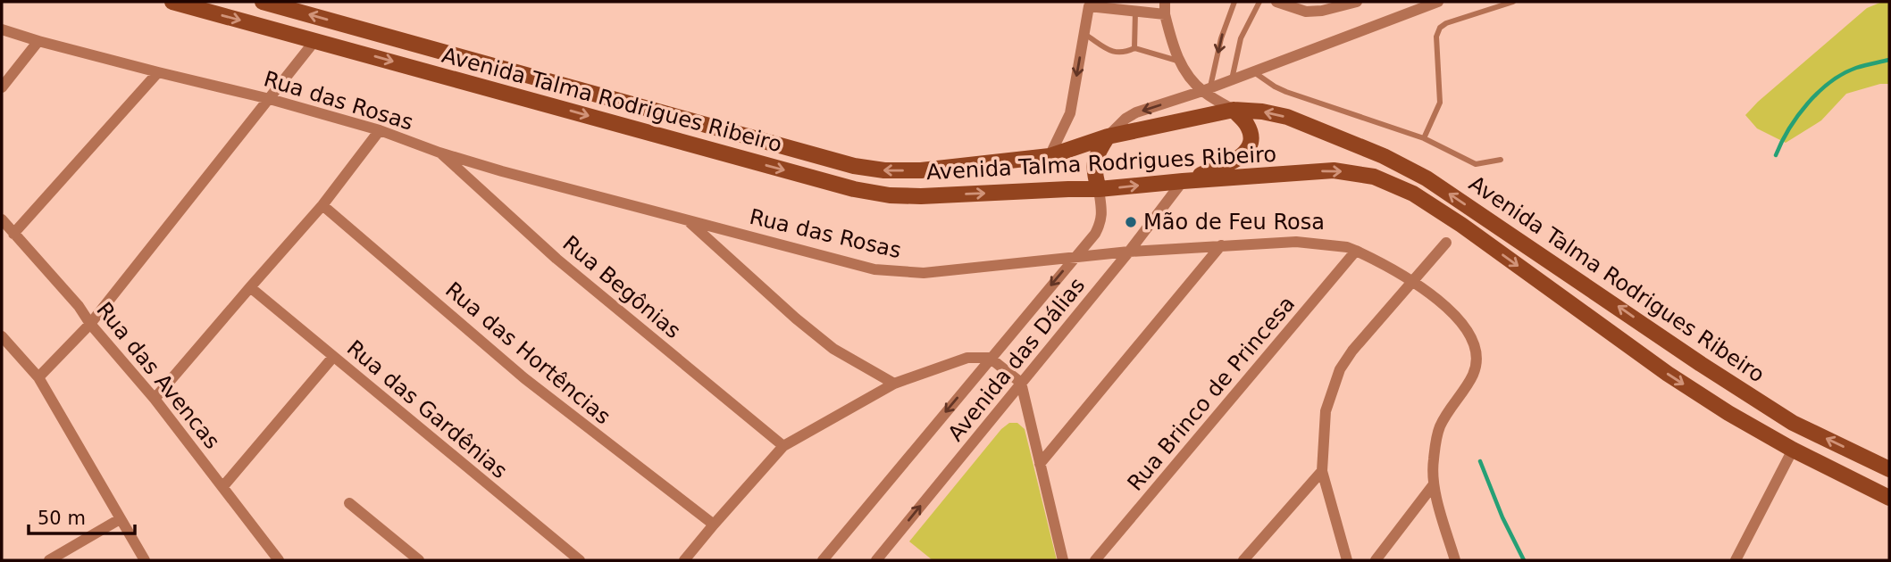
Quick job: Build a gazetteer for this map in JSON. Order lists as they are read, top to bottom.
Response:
{
  "streets": {
    "main road": ["Avenida Talma Rodrigues Ribeiro"],
    "street": [
      "Rua das Rosas",
      "Rua Begônias",
      "Rua das Hortências",
      "Avenida das Dálias",
      "Rua das Avencas",
      "Rua Brinco de Princesa",
      "Rua das Gardênias"
    ]
  },
  "crossings": [
    ["Avenida Talma Rodrigues Ribeiro", "Avenida das Dálias"],
    ["Rua das Rosas", "Rua Begônias"],
    ["Rua das Rosas", "Avenida das Dálias"],
    ["Rua das Rosas", "Rua Brinco de Princesa"]
  ],
  "places": ["Mão de Feu Rosa"],
  "scale_bar": "50 m"
}
